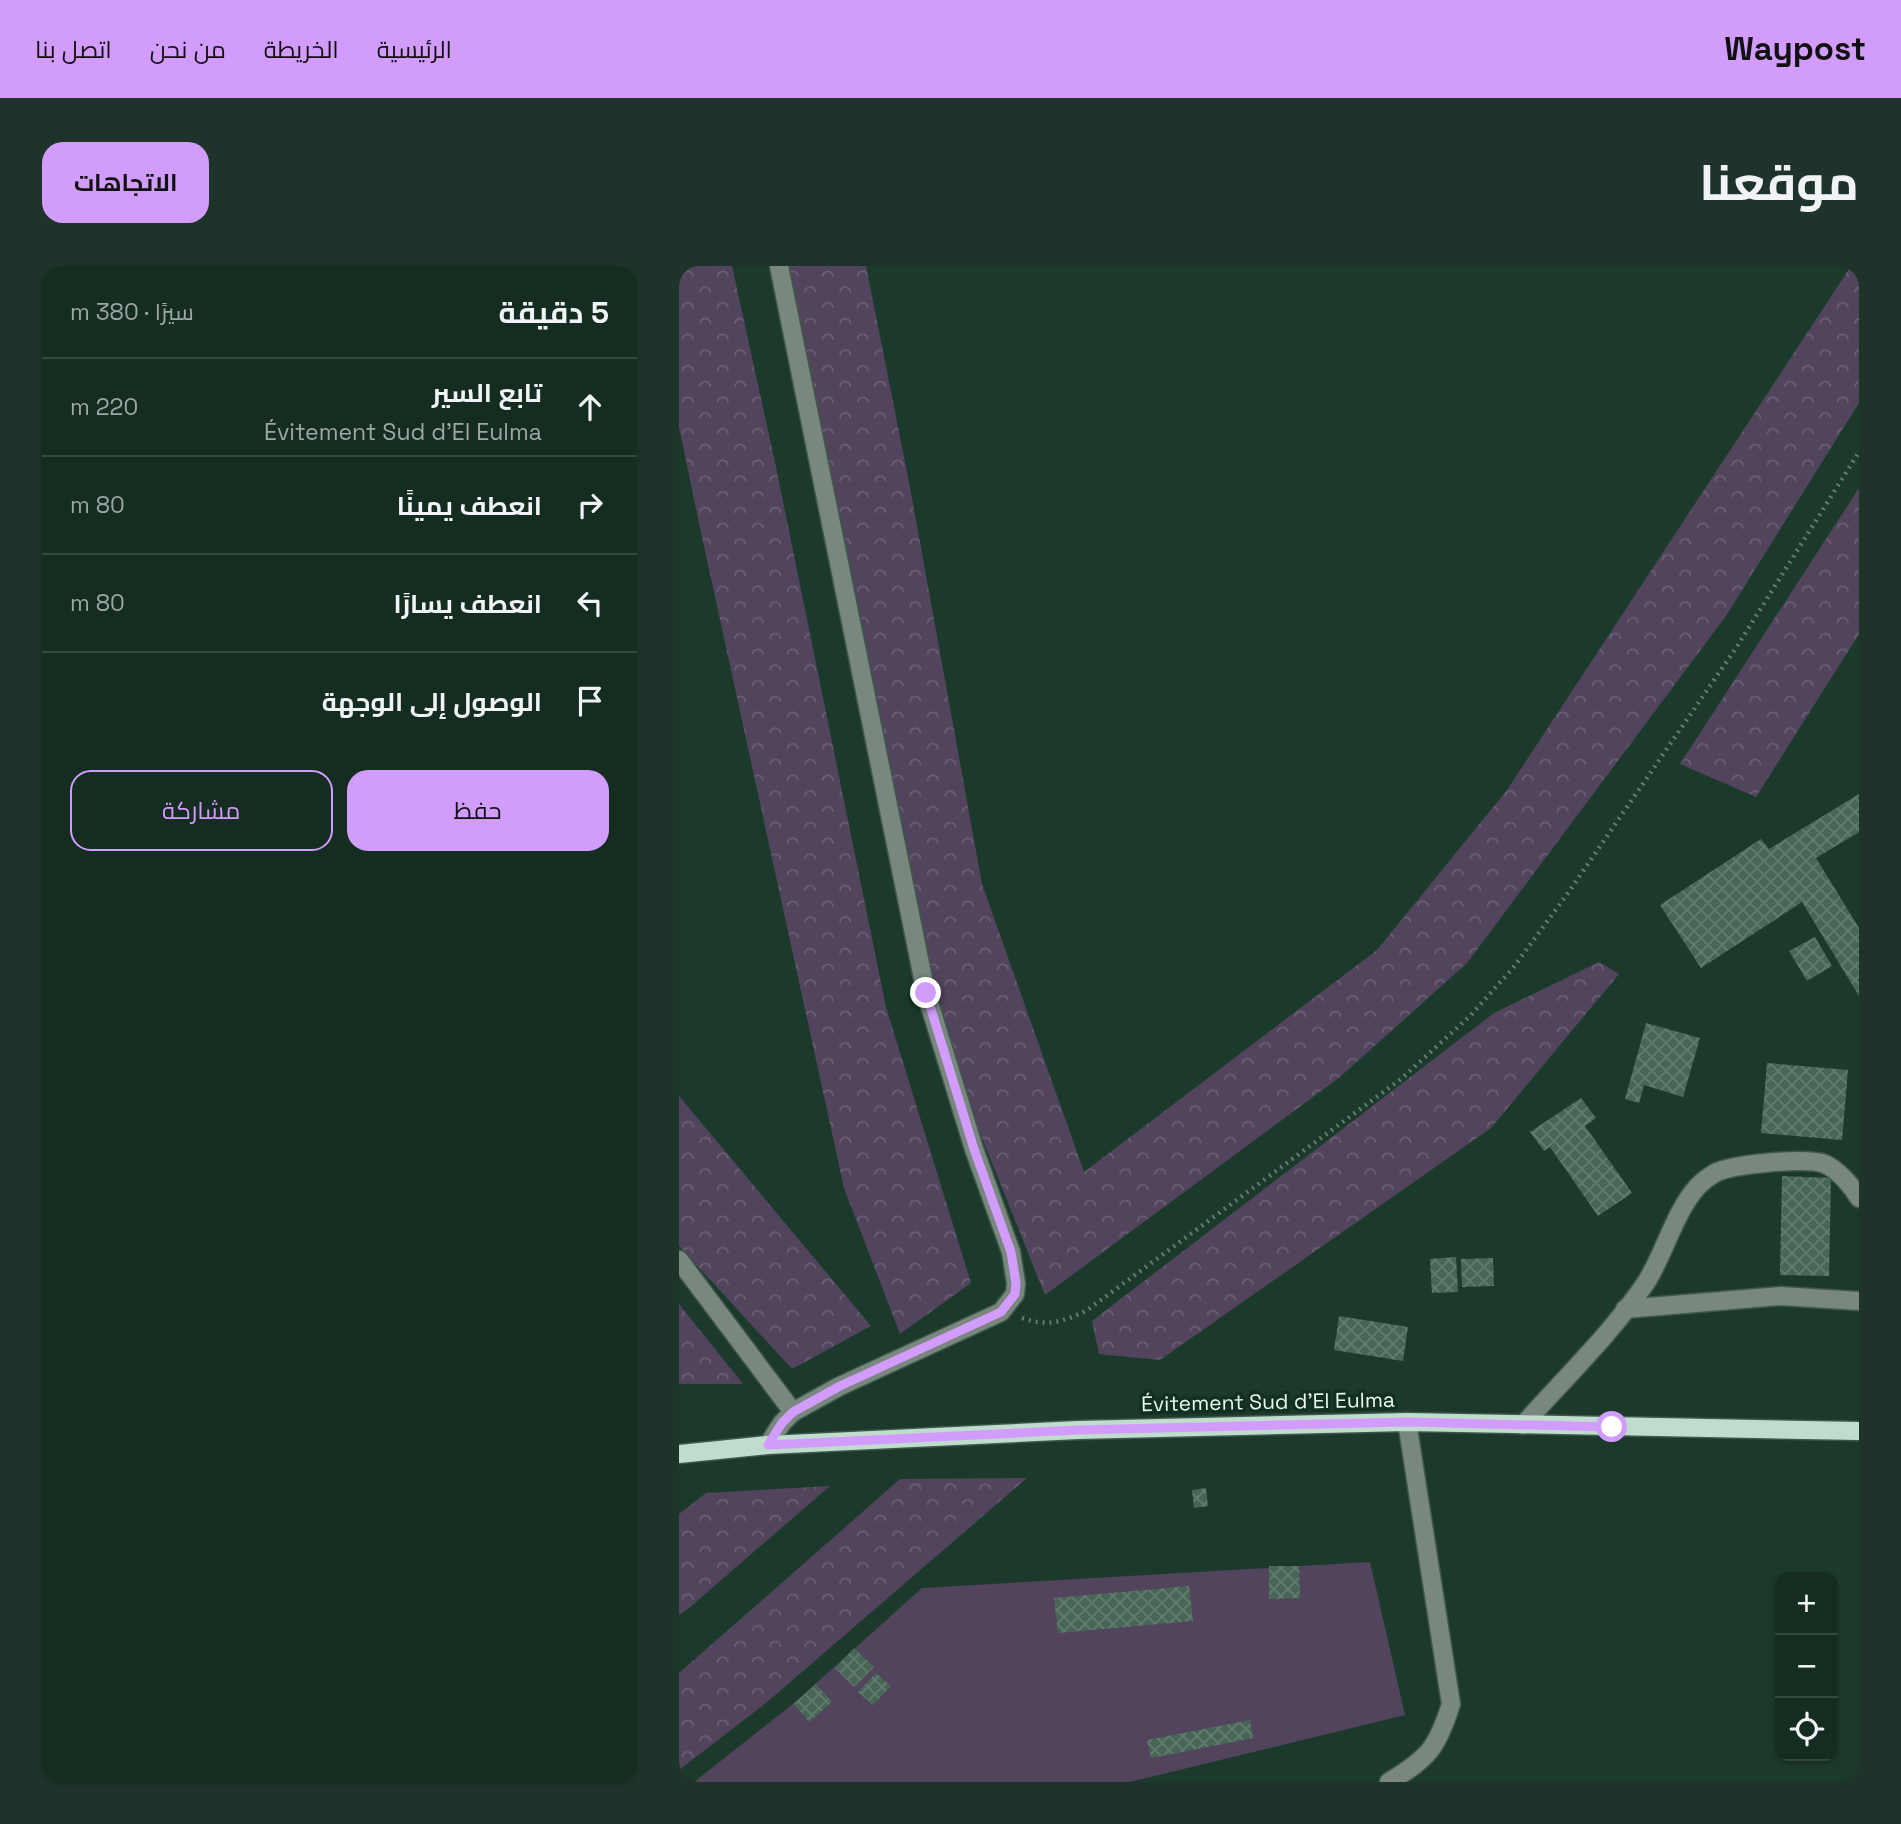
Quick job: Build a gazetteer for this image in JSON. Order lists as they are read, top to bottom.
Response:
{
  "streets": {
    "main road": ["Évitement Sud d'El Eulma"]
  },
  "page": {
    "header": "Waypost",
    "nav": [
      "الرئيسية",
      "الخريطة",
      "من نحن",
      "اتصل بنا"
    ],
    "title": "موقعنا",
    "buttons": [
      "الاتجاهات",
      ["حفظ", "مشاركة"]
    ],
    "heading": ["5 دقيقة", "سيرًا · 380 m"],
    "list": [
      ["تابع السير", "Évitement Sud d'El Eulma", "220 m"],
      ["انعطف يمينًا", "80 m"],
      ["انعطف يسارًا", "80 m"],
      "الوصول إلى الوجهة"
    ],
    "map_buttons": ["+", "−"]
  }
}
